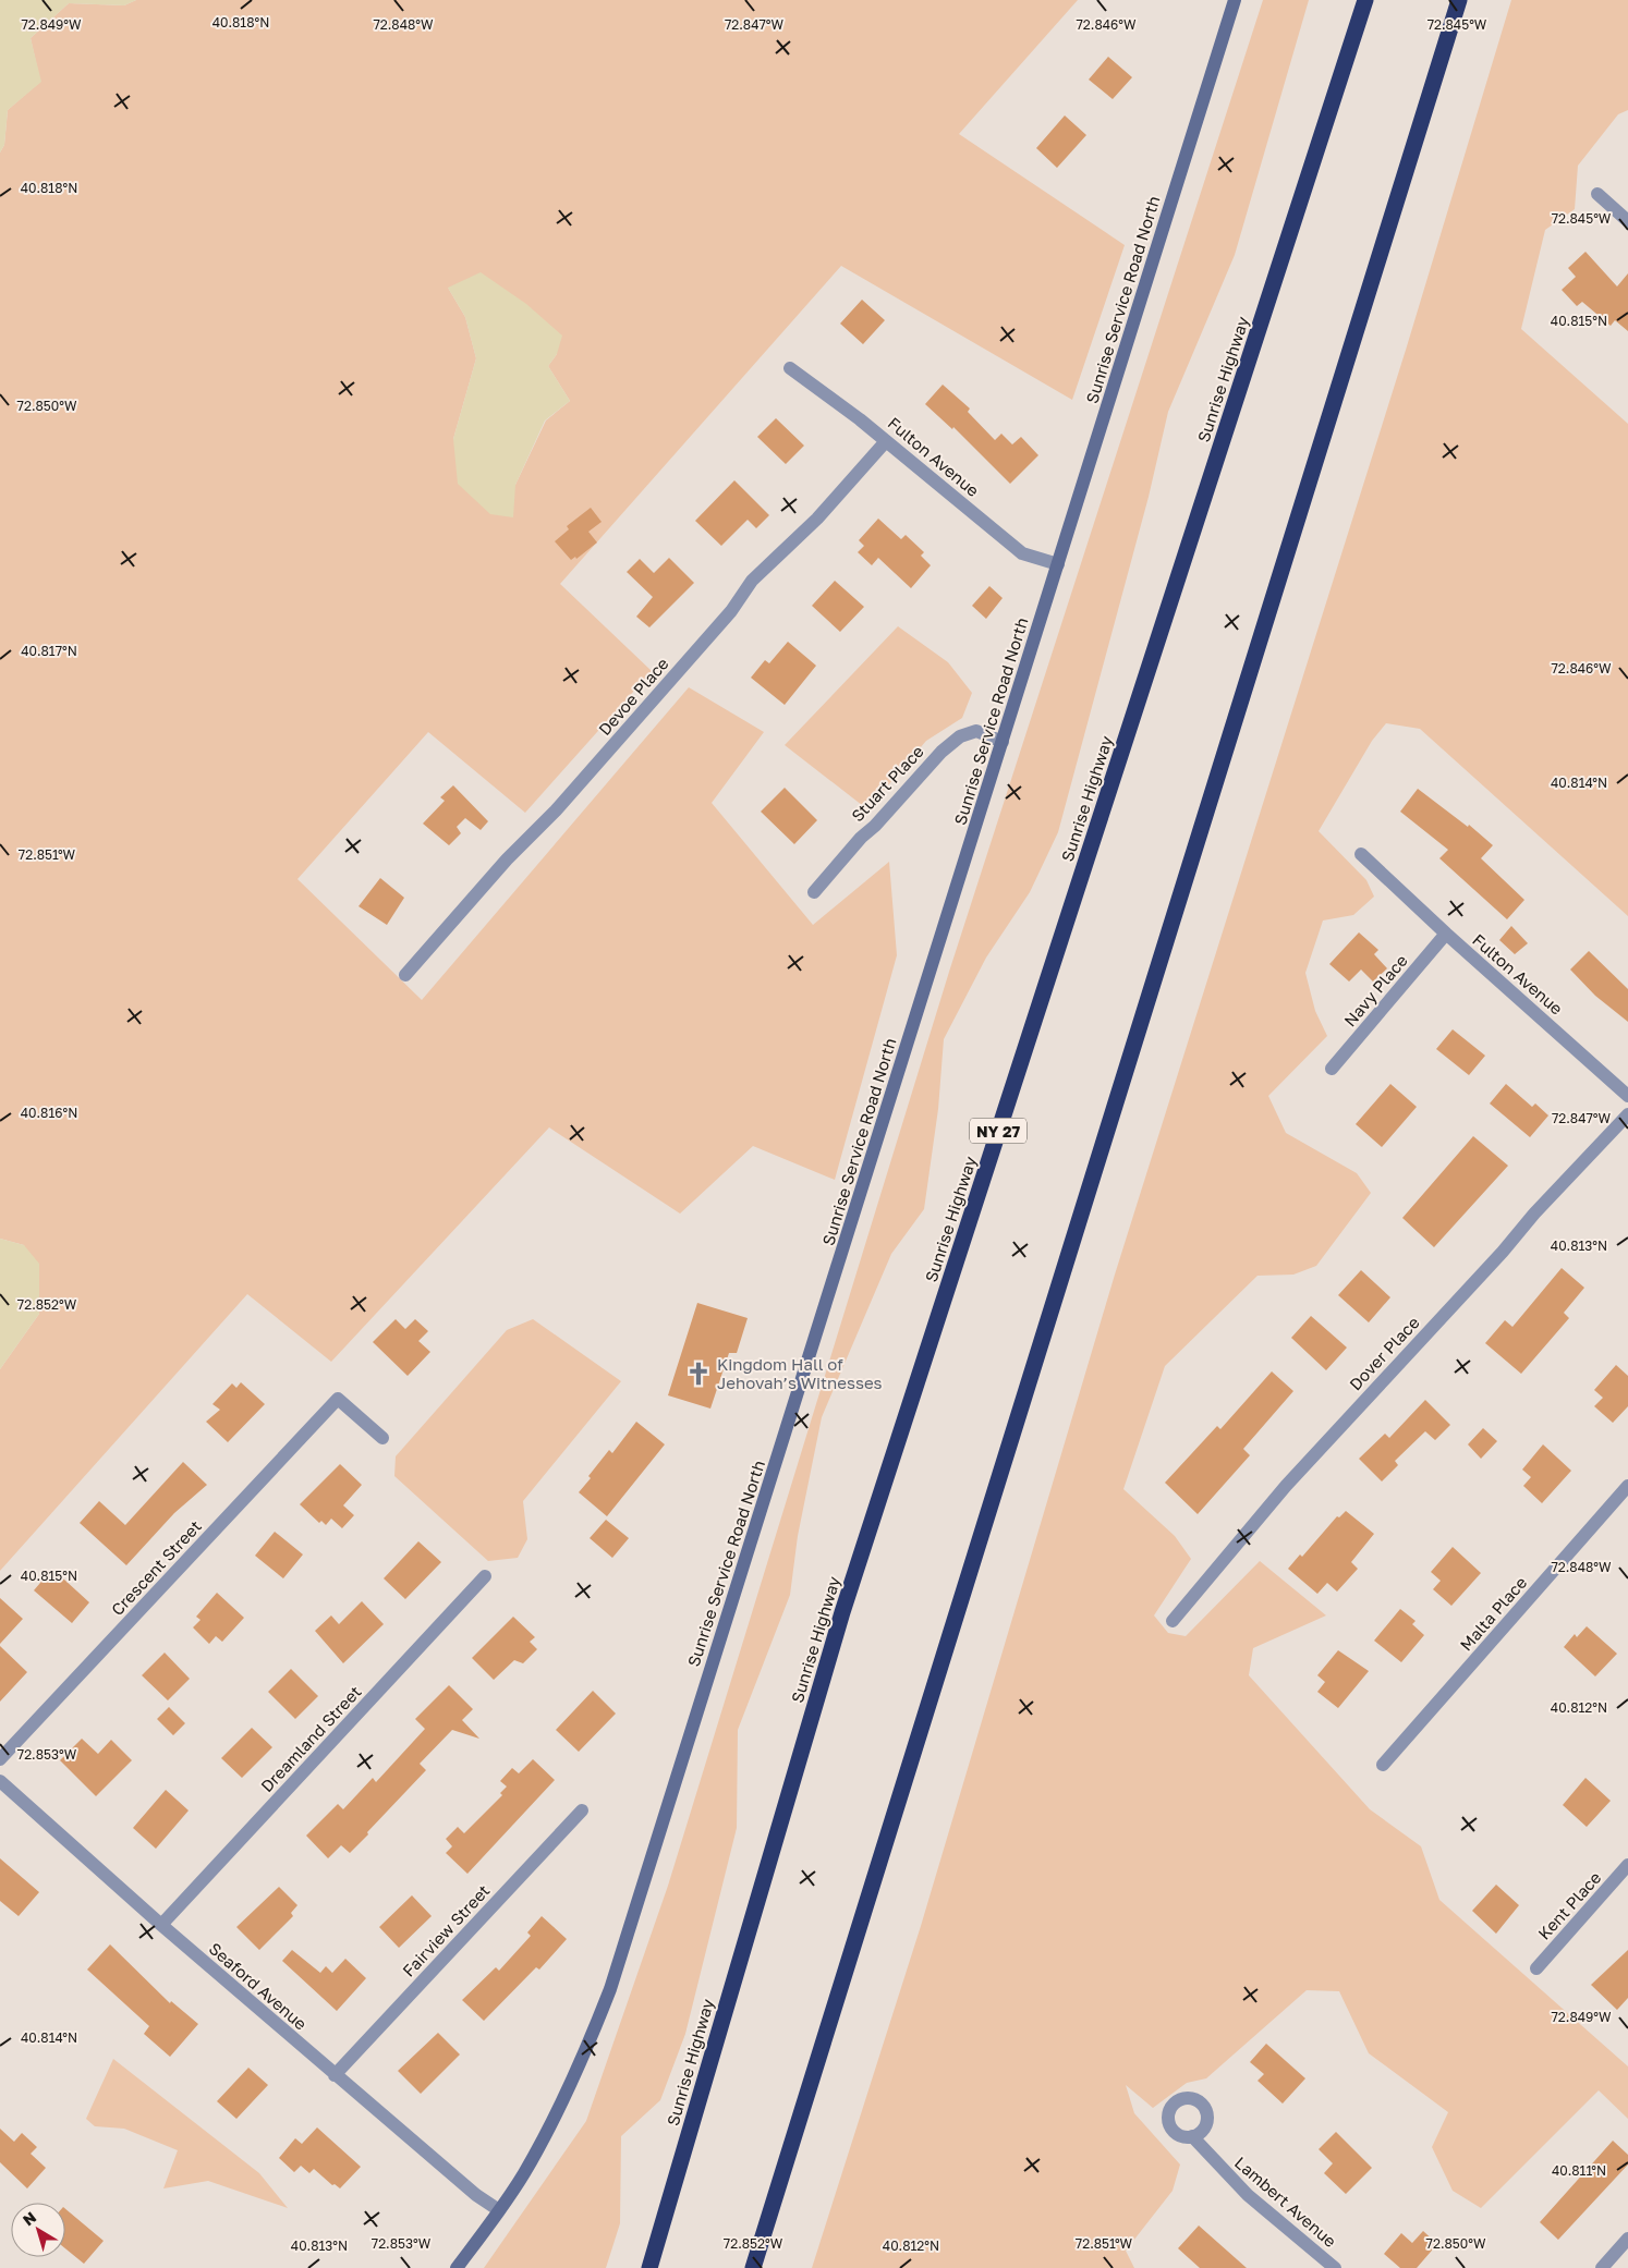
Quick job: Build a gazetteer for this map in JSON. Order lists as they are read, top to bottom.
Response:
{
  "streets": {
    "highway": ["Sunrise Highway", "NY 27"],
    "street": [
      "Sunrise Service Road North",
      "Fulton Avenue",
      "Devoe Place",
      "Stuart Place",
      "Navy Place",
      "Dover Place",
      "Crescent Street",
      "Malta Place",
      "Dreamland Street",
      "Kent Place",
      "Fairview Street",
      "Seaford Avenue",
      "Lambert Avenue"
    ]
  },
  "crossings": [
    ["Sunrise Service Road North", "Fulton Avenue"],
    ["Sunrise Service Road North", "Stuart Place"],
    ["Sunrise Service Road North", "Seaford Avenue"],
    ["Fulton Avenue", "Devoe Place"],
    ["Fulton Avenue", "Navy Place"],
    ["Dreamland Street", "Seaford Avenue"],
    ["Fairview Street", "Seaford Avenue"]
  ],
  "places": {
    "church": ["Kingdom Hall of Jehovah’s Witnesses"]
  },
  "north": "top left",
  "coordinates": [
    "40.818°N",
    "72.846°W",
    "72.845°W",
    "72.849°W",
    "72.848°W",
    "72.847°W",
    "40.815°N",
    "72.850°W",
    "40.817°N",
    "40.814°N",
    "72.851°W",
    "40.816°N",
    "40.813°N",
    "72.852°W",
    "40.812°N",
    "72.853°W",
    "40.811°N"
  ]
}
